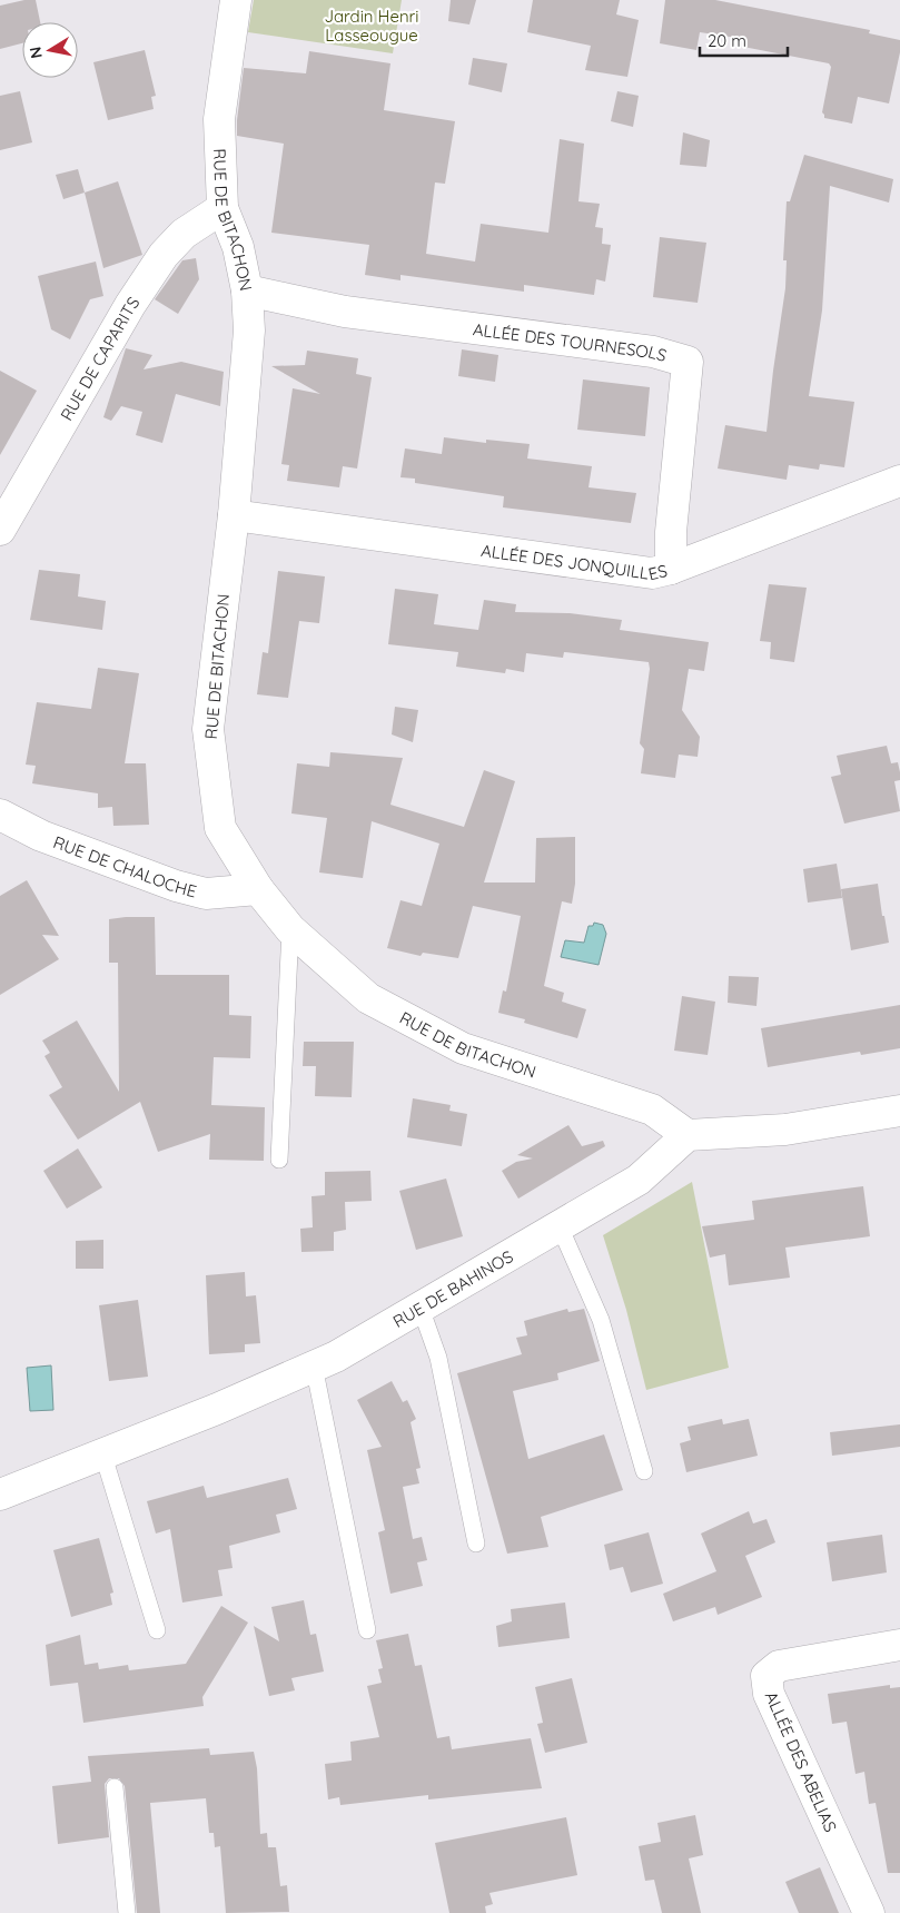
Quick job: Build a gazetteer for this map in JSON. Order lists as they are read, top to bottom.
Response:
{
  "streets": {
    "street": [
      "RUE DE BITACHON",
      "ALLÉE DES TOURNESOLS",
      "RUE DE CAPARITS",
      "ALLÉE DES JONQUILLES",
      "RUE DE CHALOCHE",
      "RUE DE BAHINOS",
      "ALLÉE DES ABELIAS"
    ]
  },
  "crossings": [
    ["RUE DE BITACHON", "ALLÉE DES TOURNESOLS"],
    ["RUE DE BITACHON", "RUE DE CAPARITS"],
    ["RUE DE BITACHON", "ALLÉE DES JONQUILLES"],
    ["RUE DE BITACHON", "RUE DE CHALOCHE"],
    ["RUE DE BITACHON", "RUE DE BAHINOS"],
    ["ALLÉE DES TOURNESOLS", "ALLÉE DES JONQUILLES"]
  ],
  "parks": ["Jardin Henri Lasseougue"],
  "scale_bar": "20 m",
  "north": "left"
}
